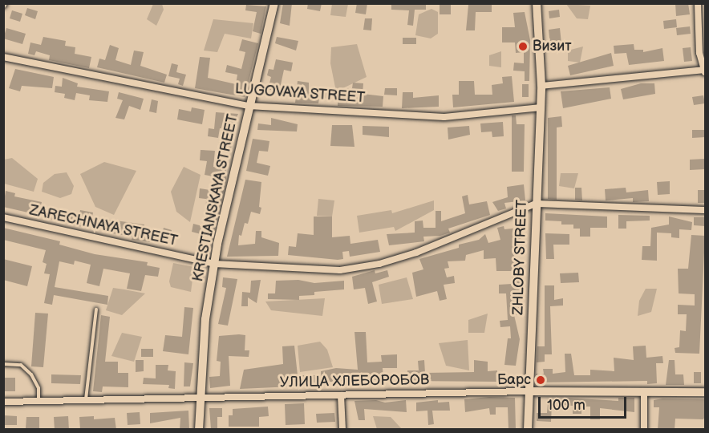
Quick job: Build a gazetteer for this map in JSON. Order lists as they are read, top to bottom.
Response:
{
  "streets": {
    "street": [
      "LUGOVAYA STREET",
      "KRESTIANSKAYA STREET",
      "ZARECHNAYA STREET",
      "ZHLOBY STREET",
      "УЛИЦА ХЛЕБОРОБОВ"
    ]
  },
  "crossings": [
    ["LUGOVAYA STREET", "KRESTIANSKAYA STREET"],
    ["LUGOVAYA STREET", "ZHLOBY STREET"],
    ["KRESTIANSKAYA STREET", "ZARECHNAYA STREET"],
    ["KRESTIANSKAYA STREET", "УЛИЦА ХЛЕБОРОБОВ"],
    ["ZARECHNAYA STREET", "ZHLOBY STREET"],
    ["ZHLOBY STREET", "УЛИЦА ХЛЕБОРОБОВ"]
  ],
  "places": ["Визит", "Барс"],
  "scale_bar": "100 m"
}
